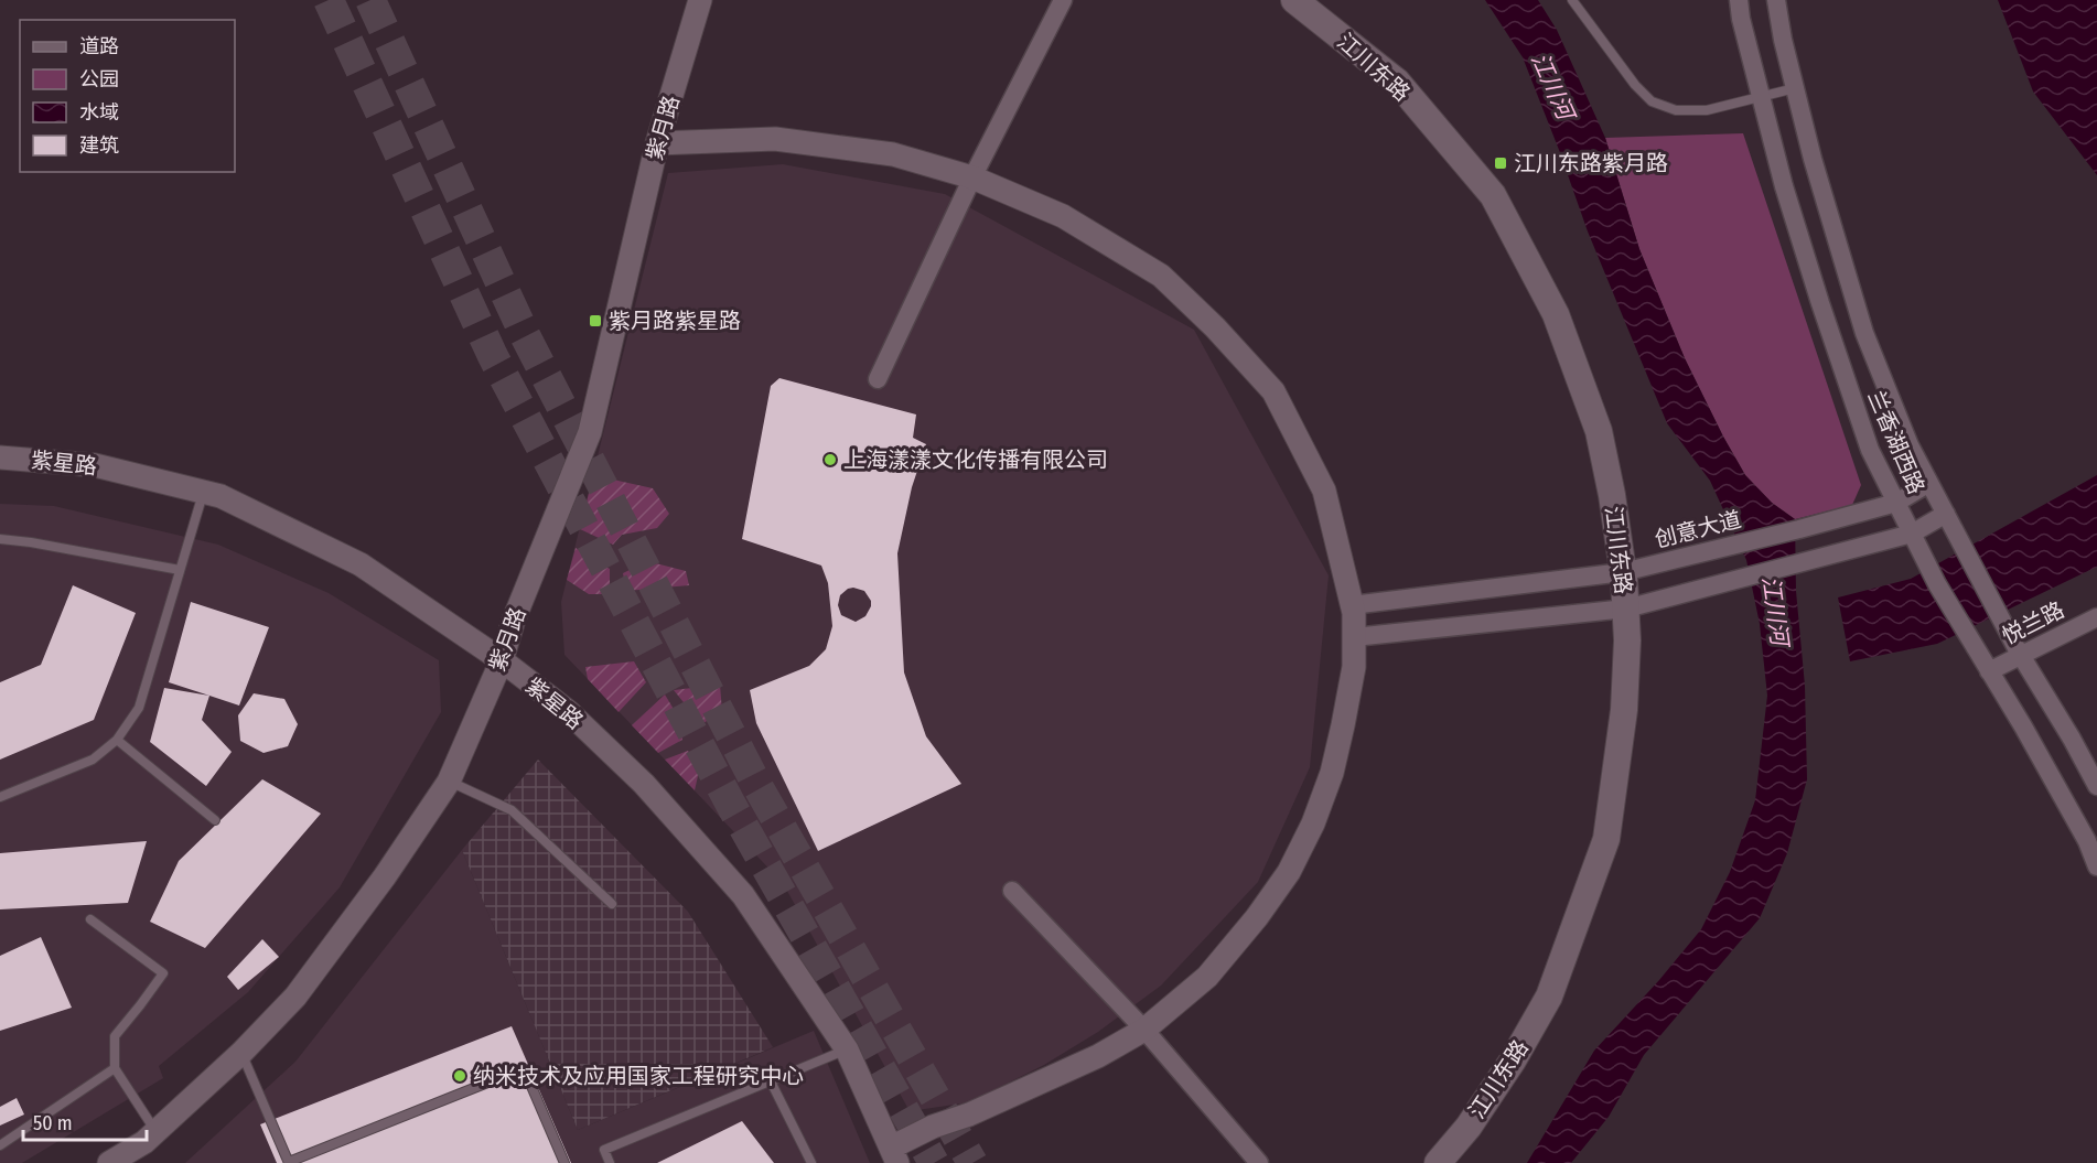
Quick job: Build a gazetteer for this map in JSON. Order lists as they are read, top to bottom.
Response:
{
  "streets": {
    "main road": ["江川东路"],
    "street": [
      "紫月路",
      "兰香湖西路",
      "紫星路",
      "创意大道",
      "悦兰路"
    ]
  },
  "crossings": [
    ["江川东路", "创意大道"],
    ["紫月路", "紫星路"],
    ["兰香湖西路", "创意大道"],
    ["兰香湖西路", "悦兰路"]
  ],
  "water": ["江川河"],
  "places": {
    "transit": ["江川东路紫月路", "紫月路紫星路"],
    "other": ["上海漾漾文化传播有限公司", "纳米技术及应用国家工程研究中心"]
  },
  "legend": [
    "道路",
    "公园",
    "水域",
    "建筑"
  ],
  "scale_bar": "50 m"
}
